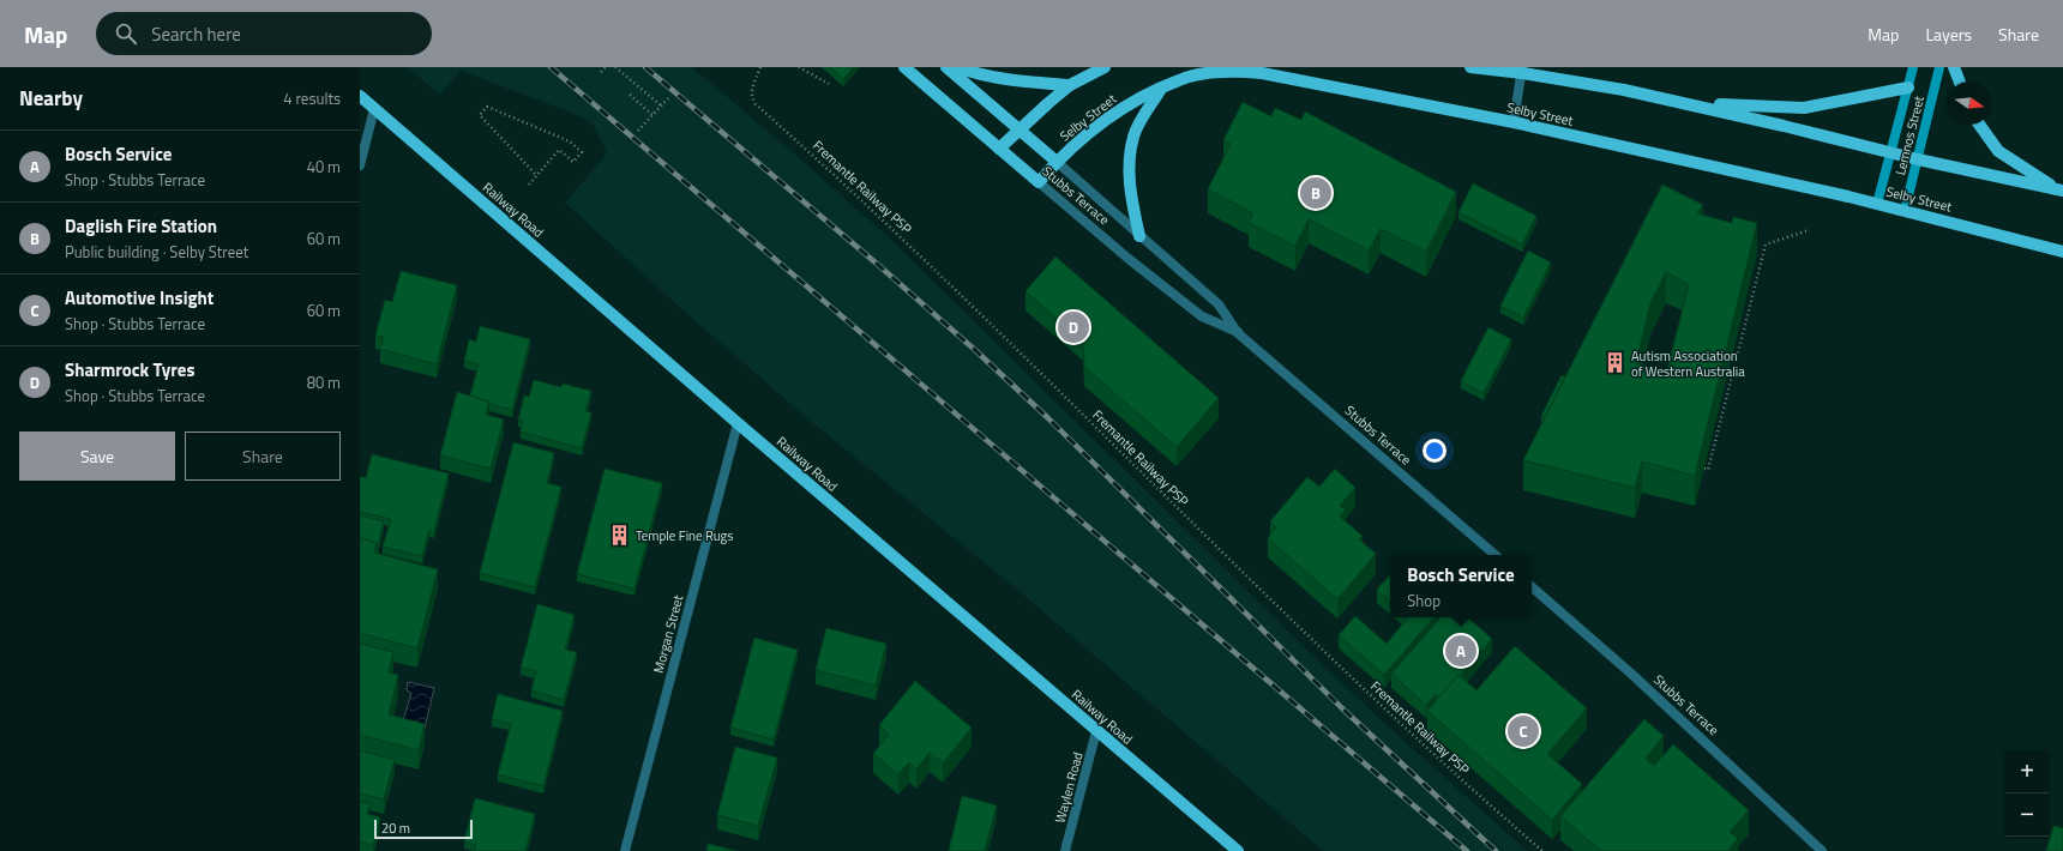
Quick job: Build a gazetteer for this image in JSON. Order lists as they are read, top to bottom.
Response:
{
  "streets": {
    "main road": ["Selby Street", "Stubbs Terrace", "Railway Road"],
    "street": ["Lemnos Street", "Morgan Street", "Waylen Road"],
    "path": ["Fremantle Railway PSP"]
  },
  "crossings": [
    ["Selby Street", "Lemnos Street"],
    ["Selby Street", "Stubbs Terrace"],
    ["Railway Road", "Morgan Street"],
    ["Railway Road", "Waylen Road"]
  ],
  "places": {
    "building": ["Autism Association of Western Australia", "Temple Fine Rugs"]
  },
  "scale_bar": "20 m",
  "north": "right",
  "page": {
    "header": "Map",
    "search": "Search here",
    "nav": ["Map", "Layers", "Share"],
    "heading": ["Nearby", "4 results"],
    "list": [
      {
        "mark": "A",
        "name": "Bosch Service",
        "note": "Shop · Stubbs Terrace",
        "value": "40 m"
      },
      {
        "mark": "B",
        "name": "Daglish Fire Station",
        "note": "Public building · Selby Street",
        "value": "60 m"
      },
      {
        "mark": "C",
        "name": "Automotive Insight",
        "note": "Shop · Stubbs Terrace",
        "value": "60 m"
      },
      {
        "mark": "D",
        "name": "Sharmrock Tyres",
        "note": "Shop · Stubbs Terrace",
        "value": "80 m"
      }
    ],
    "pins": [
      "B",
      "D",
      "A",
      "C"
    ],
    "buttons": ["Save", "Share"],
    "popup": ["Bosch Service", "Shop"],
    "map_buttons": ["+", "−"],
    "scale": "20 m"
  }
}
